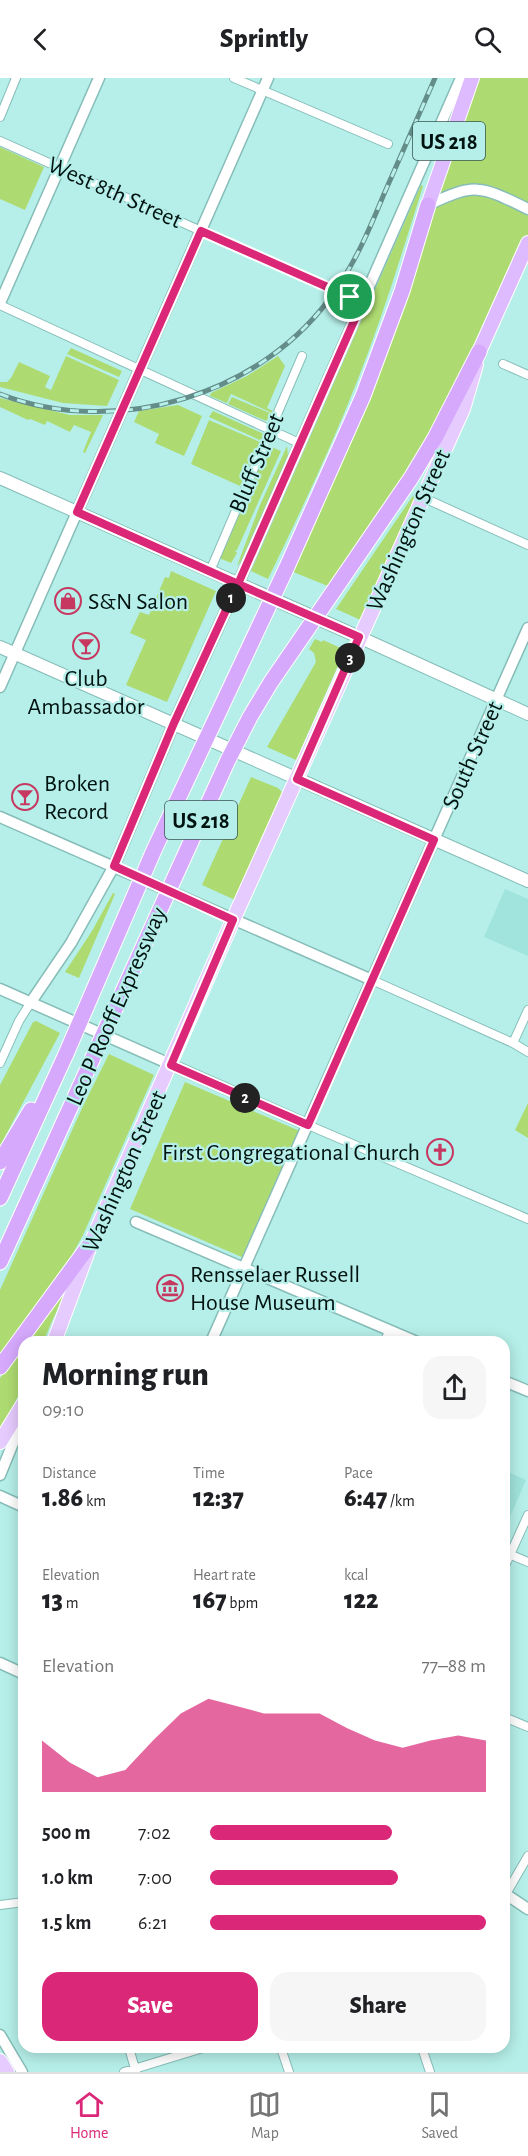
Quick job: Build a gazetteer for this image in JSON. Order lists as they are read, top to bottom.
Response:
{
  "streets": {
    "highway": ["US 218", "Washington Street", "Leo P Rooff Expressway"],
    "street": ["West 8th Street", "Bluff Street", "South Street"]
  },
  "crossings": [
    ["US 218", "Leo P Rooff Expressway"],
    ["Washington Street", "Leo P Rooff Expressway"]
  ],
  "places": {
    "shop": ["S&N Salon"],
    "bar": ["Club Ambassador", "Broken Record"],
    "church": ["First Congregational Church"],
    "museum": ["Rensselaer Russell House Museum"]
  },
  "page": {
    "header": "Sprintly",
    "pins": ["1", "3", "2"],
    "heading": ["Morning run", "09:10"],
    "stats": [
      ["Distance", "1.86 km"],
      ["Time", "12:37"],
      ["Pace", "6:47 /km"],
      ["Elevation", "13 m"],
      ["Heart rate", "167 bpm"],
      ["kcal", "122"]
    ],
    "chart": ["Elevation", "77–88 m"],
    "list": [
      {
        "name": "500 m",
        "note": "7:02"
      },
      {
        "name": "1.0 km",
        "note": "7:00"
      },
      {
        "name": "1.5 km",
        "note": "6:21"
      }
    ],
    "buttons": ["Save", "Share"],
    "tabs": ["Home", "Map", "Saved"]
  }
}
